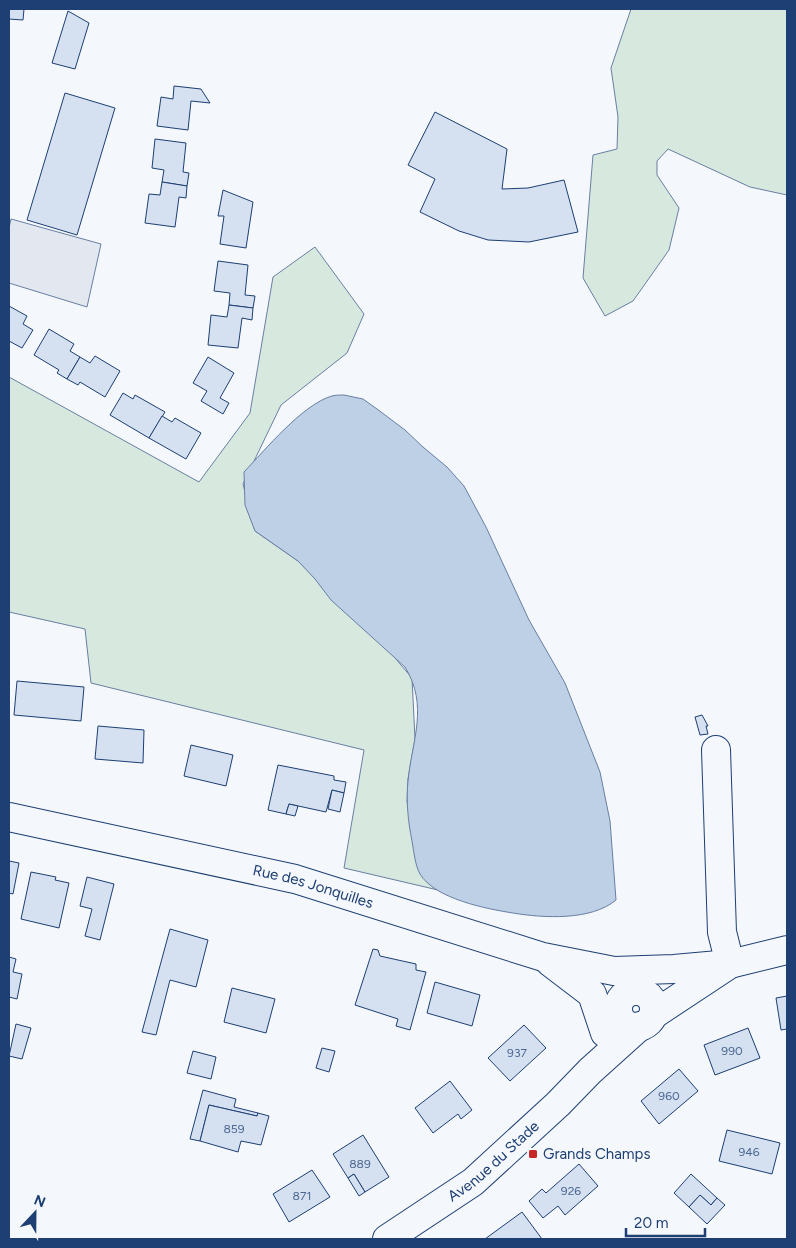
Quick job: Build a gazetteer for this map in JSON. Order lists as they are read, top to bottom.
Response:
{
  "streets": {
    "street": ["Rue des Jonquilles", "Avenue du Stade"]
  },
  "crossings": [
    ["Rue des Jonquilles", "Avenue du Stade"]
  ],
  "places": {
    "transit": ["Grands Champs"]
  },
  "house_numbers": [
    "990",
    "937",
    "960",
    "859",
    "946",
    "889",
    "926",
    "871"
  ],
  "scale_bar": "20 m",
  "north": "top"
}
